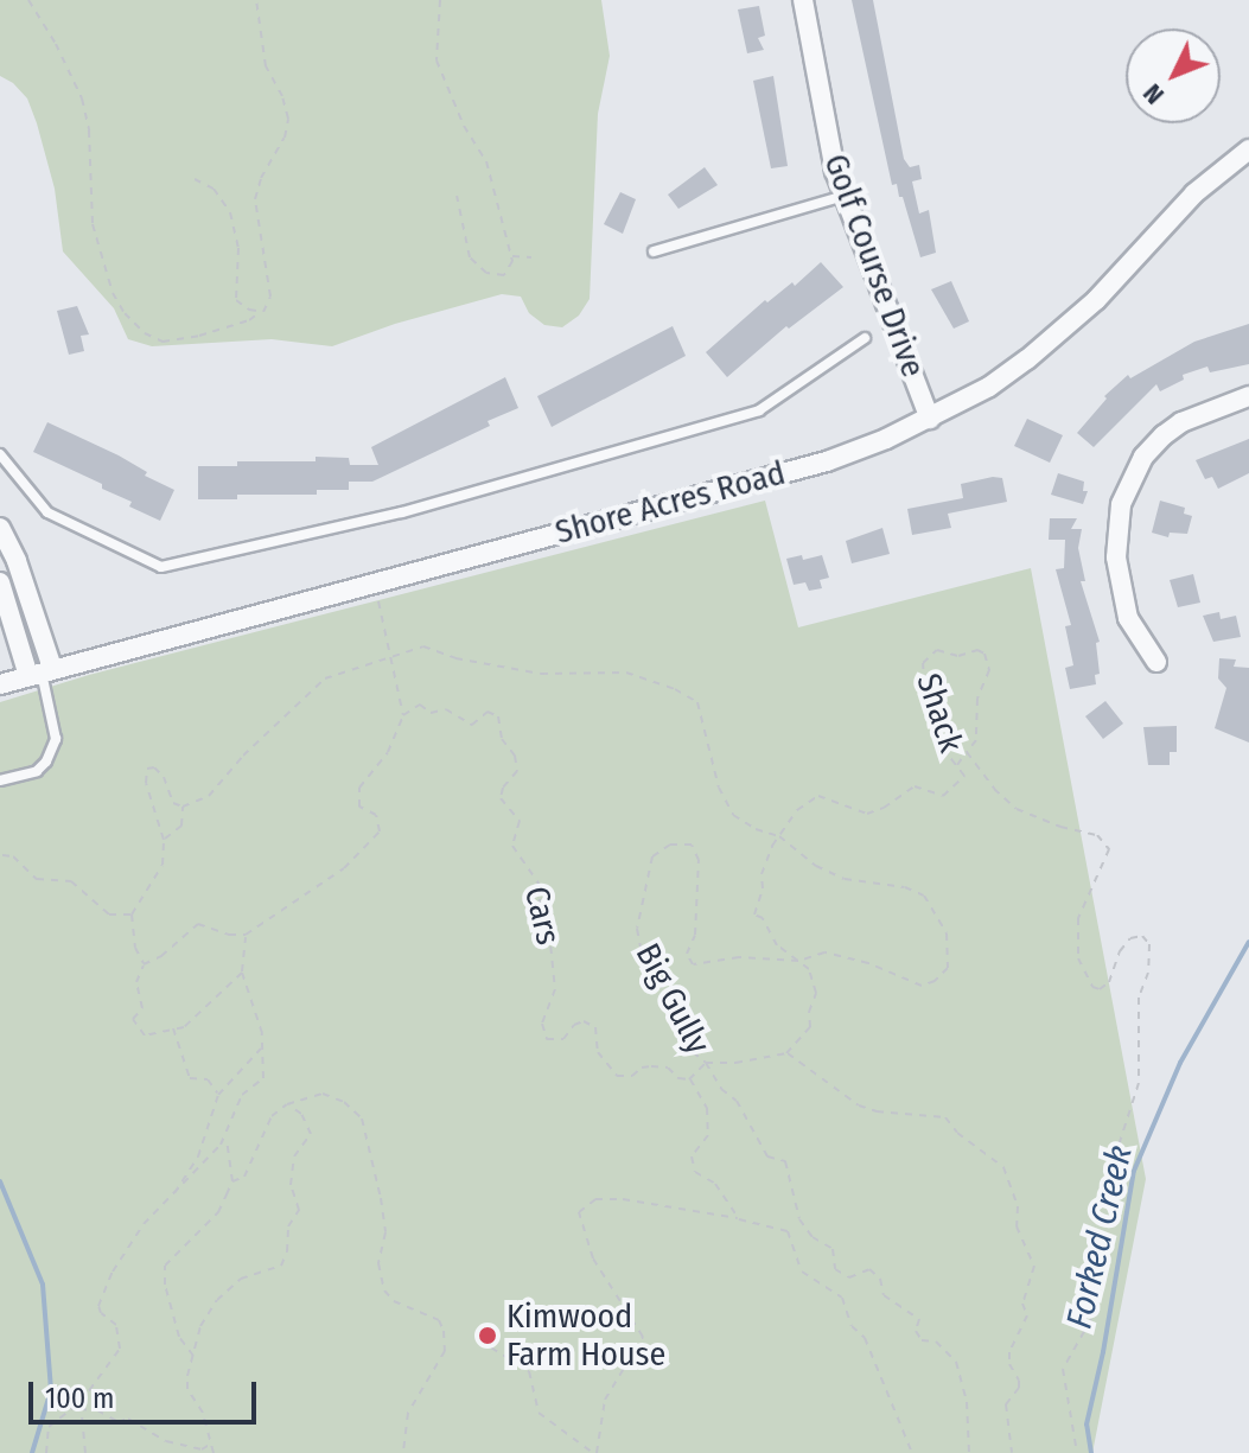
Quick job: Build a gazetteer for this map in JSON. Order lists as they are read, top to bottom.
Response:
{
  "streets": {
    "street": ["Golf Course Drive", "Shore Acres Road"],
    "path": ["Shack", "Cars", "Big Gully"]
  },
  "crossings": [
    ["Golf Course Drive", "Shore Acres Road"],
    ["Shack", "Big Gully"]
  ],
  "water": ["Forked Creek"],
  "places": ["Kimwood Farm House"],
  "scale_bar": "100 m",
  "north": "bottom left"
}
